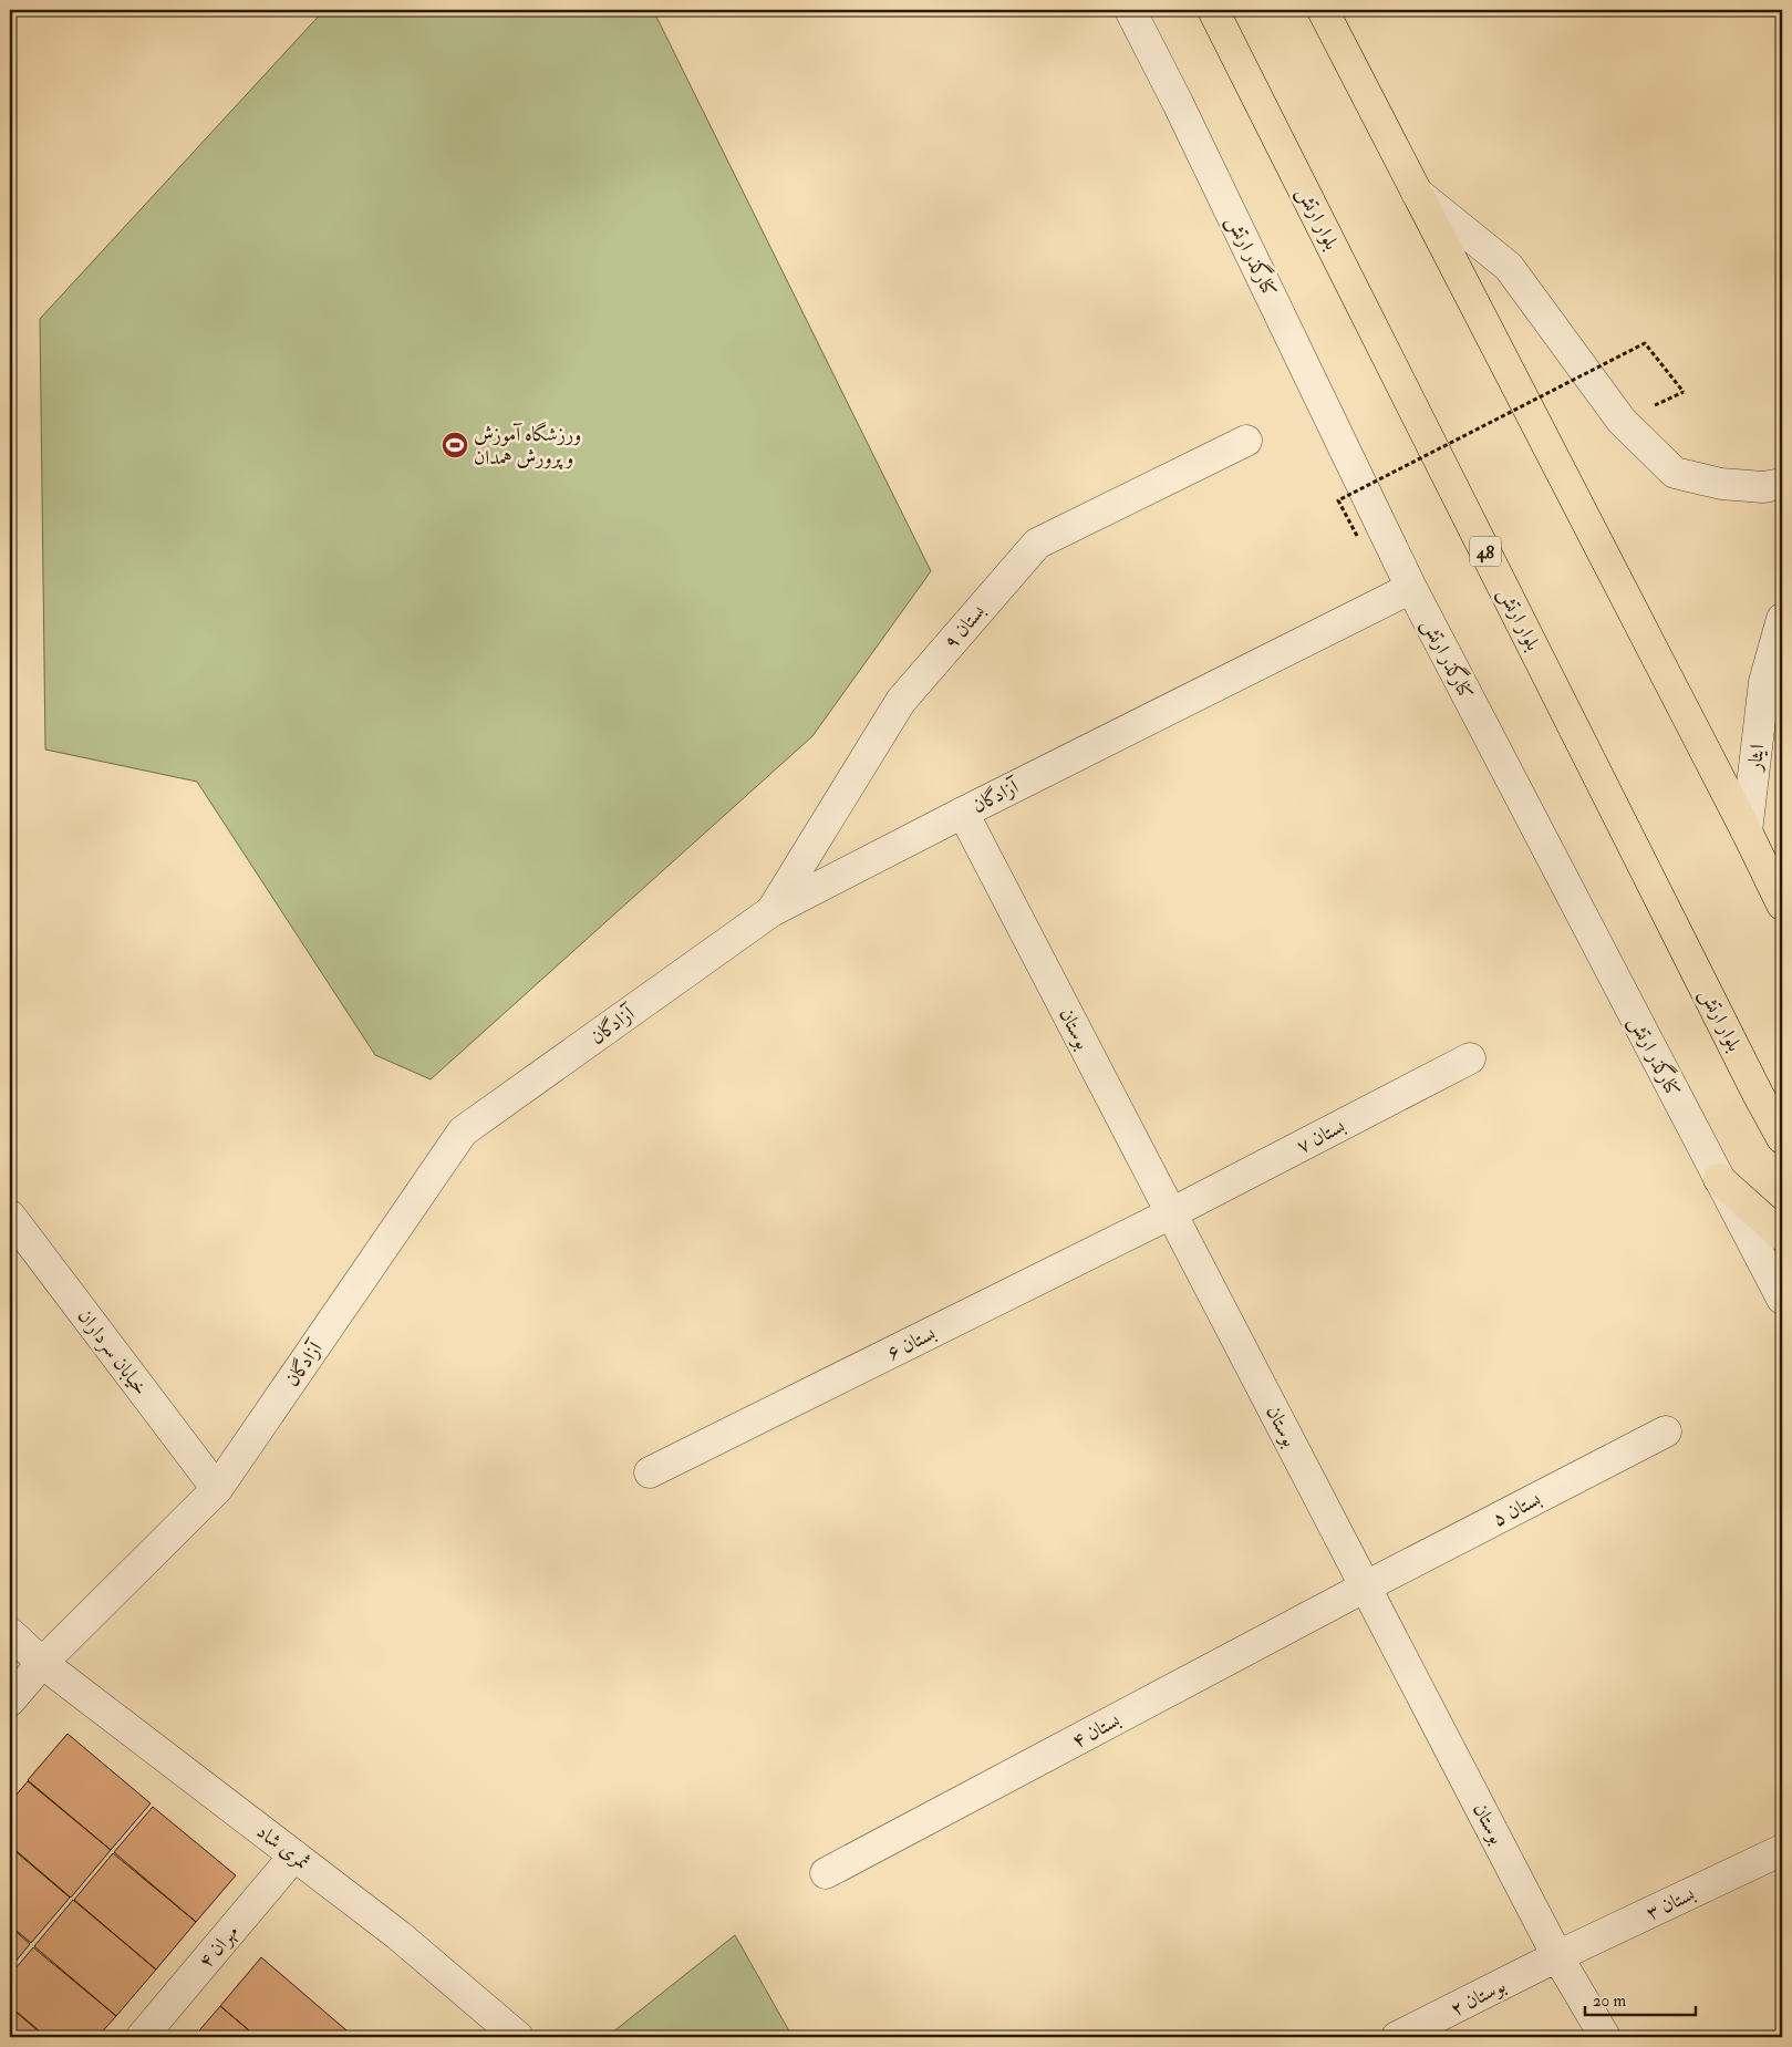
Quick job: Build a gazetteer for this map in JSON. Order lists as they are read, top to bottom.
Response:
{
  "streets": {
    "highway": ["بلوار ارتش", "48"],
    "street": [
      "کنارگذر ارتش",
      "بستان ۹",
      "ایثار",
      "آزادگان",
      "بوستان",
      "بستان ۷",
      "بستان ۶",
      "خیابان سرداران",
      "بستان ۵",
      "بستان ۴",
      "ثمری شاد",
      "بستان ۳",
      "مهران ۴",
      "بوستان ۲"
    ]
  },
  "crossings": [
    ["کنارگذر ارتش", "آزادگان"],
    ["بستان ۹", "آزادگان"],
    ["آزادگان", "بوستان"],
    ["آزادگان", "خیابان سرداران"],
    ["آزادگان", "ثمری شاد"],
    ["بوستان", "بستان ۷"],
    ["بوستان", "بستان ۶"],
    ["بوستان", "بستان ۵"],
    ["بوستان", "بستان ۴"],
    ["بوستان", "بستان ۳"],
    ["بوستان", "بوستان ۲"],
    ["بستان ۷", "بستان ۶"],
    ["بستان ۵", "بستان ۴"],
    ["ثمری شاد", "مهران ۴"],
    ["بستان ۳", "بوستان ۲"]
  ],
  "places": {
    "sports": ["ورزشگاه آموزش و پرورش همدان"]
  },
  "scale_bar": "20 m"
}
